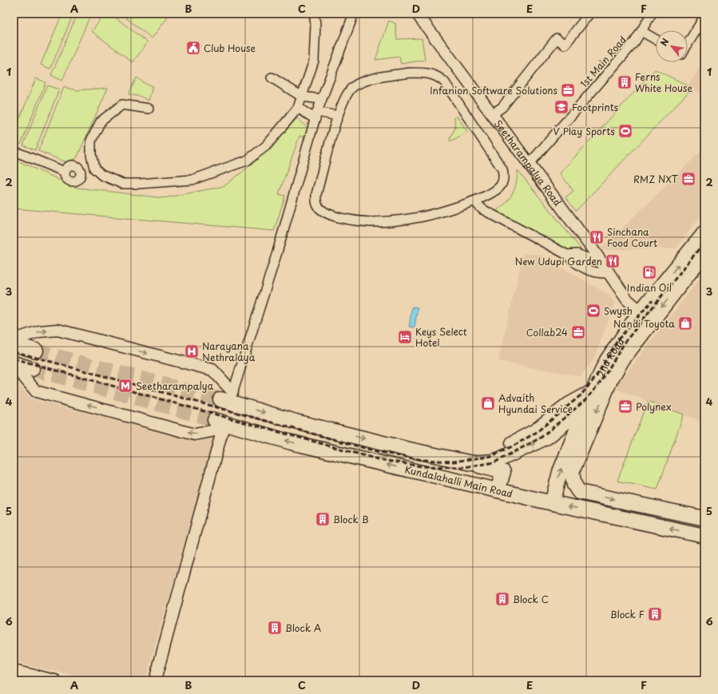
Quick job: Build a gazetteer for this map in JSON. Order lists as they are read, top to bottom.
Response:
{
  "streets": {
    "main road": ["2nd Road", "Kundalahalli Main Road"],
    "street": ["1st Main Road", "Seetharampalya Road"]
  },
  "crossings": [
    ["1st Main Road", "Seetharampalya Road"],
    ["Seetharampalya Road", "2nd Road"],
    ["2nd Road", "Kundalahalli Main Road"]
  ],
  "places": {
    "public building": ["Club House"],
    "building": [
      "Ferns White House",
      "Block B",
      "Block C",
      "Block F",
      "Block A"
    ],
    "office": [
      "Infanion Software Solutions",
      "RMZ NXT",
      "Collab24",
      "Polynex"
    ],
    "school or university": ["Footprints"],
    "sports": ["V Play Sports", "Swysh"],
    "restaurant": ["Sinchana Food Court", "New Udupi Garden"],
    "fuel station": ["Indian Oil"],
    "shop": ["Nandi Toyota", "Advaith Hyundai Service"],
    "hotel": ["Keys Select Hotel"],
    "hospital": ["Narayana Nethralaya"],
    "metro station": ["Seetharampalya"]
  },
  "north": "top left",
  "grid": {
    "columns": [
      "A",
      "B",
      "C",
      "D",
      "E",
      "F"
    ],
    "rows": [
      "1",
      "2",
      "3",
      "4",
      "5",
      "6"
    ]
  }
}
